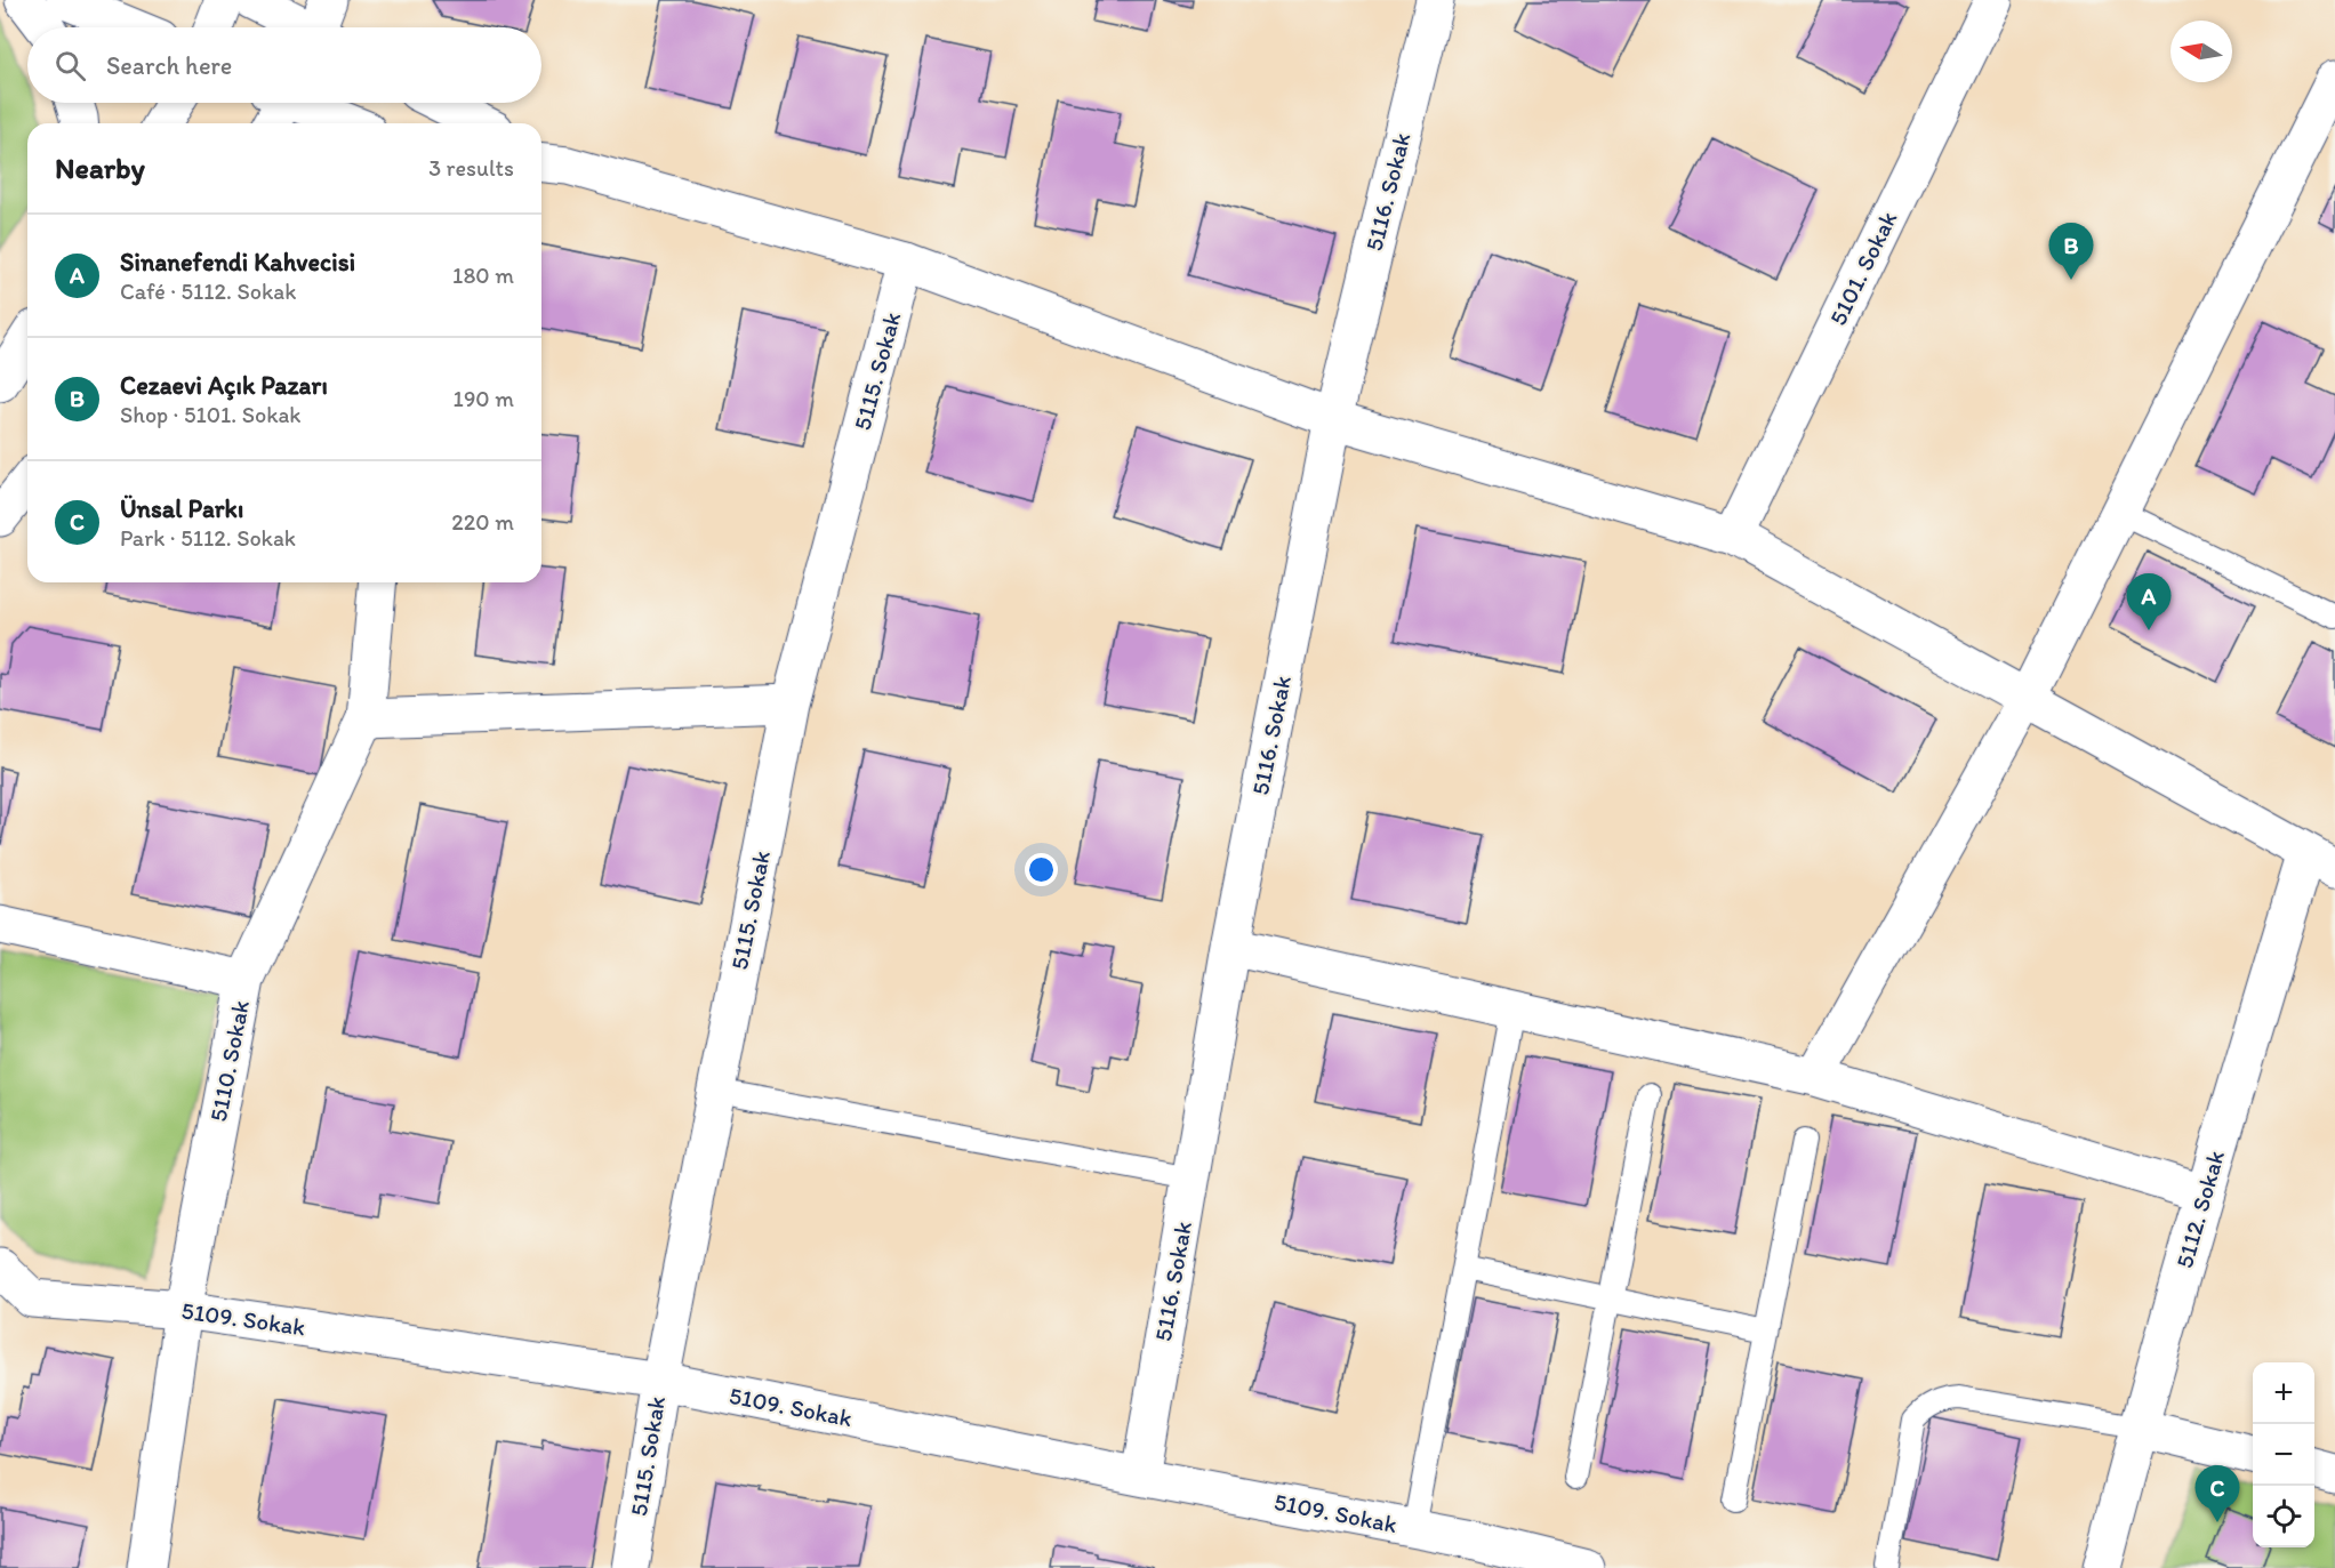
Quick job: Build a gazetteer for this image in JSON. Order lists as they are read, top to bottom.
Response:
{
  "streets": {
    "street": [
      "5116. Sokak",
      "5101. Sokak",
      "5115. Sokak",
      "5110. Sokak",
      "5112. Sokak",
      "5109. Sokak"
    ]
  },
  "crossings": [
    ["5116. Sokak", "5109. Sokak"],
    ["5115. Sokak", "5109. Sokak"],
    ["5110. Sokak", "5109. Sokak"]
  ],
  "north": "left",
  "page": {
    "search": "Search here",
    "heading": ["Nearby", "3 results"],
    "list": [
      {
        "mark": "A",
        "name": "Sinanefendi Kahvecisi",
        "note": "Café · 5112. Sokak",
        "value": "180 m"
      },
      {
        "mark": "B",
        "name": "Cezaevi Açık Pazarı",
        "note": "Shop · 5101. Sokak",
        "value": "190 m"
      },
      {
        "mark": "C",
        "name": "Ünsal Parkı",
        "note": "Park · 5112. Sokak",
        "value": "220 m"
      }
    ],
    "pins": ["B", "A", "C"],
    "map_buttons": ["+", "−"]
  }
}
